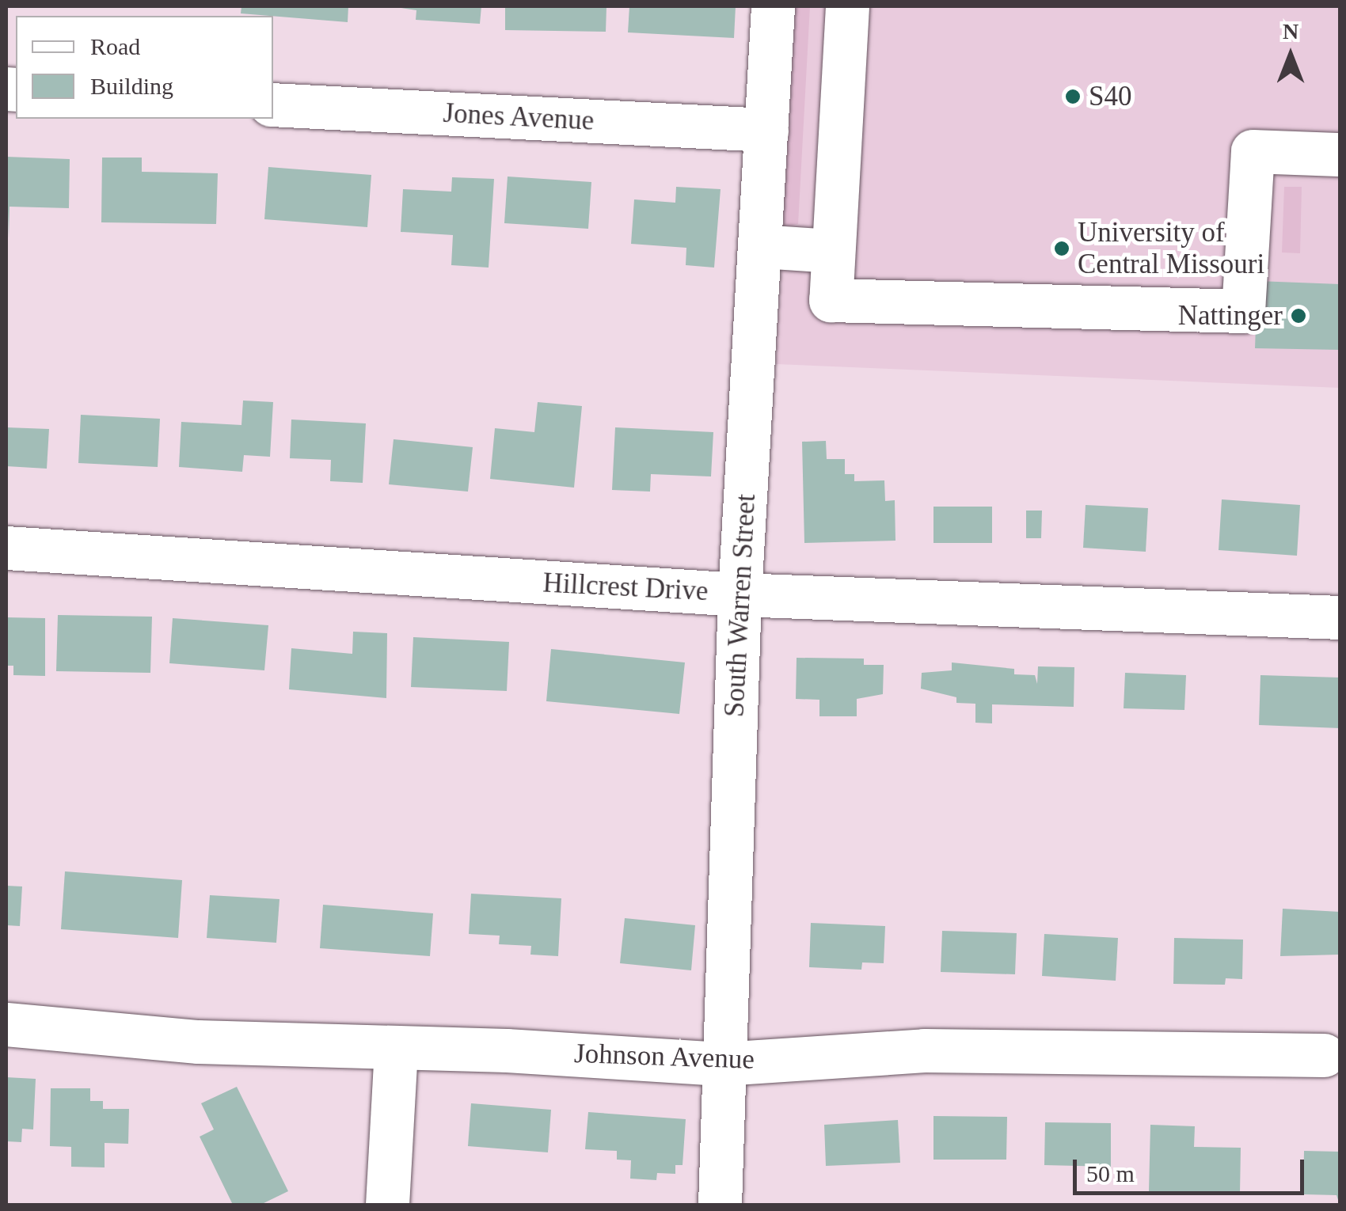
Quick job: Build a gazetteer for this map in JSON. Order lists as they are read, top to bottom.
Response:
{
  "streets": {
    "street": [
      "Jones Avenue",
      "Hillcrest Drive",
      "South Warren Street",
      "Johnson Avenue"
    ]
  },
  "crossings": [
    ["Jones Avenue", "South Warren Street"],
    ["Hillcrest Drive", "South Warren Street"],
    ["South Warren Street", "Johnson Avenue"]
  ],
  "places": ["S40", "University of Central Missouri", "Nattinger"],
  "legend": ["Road", "Building"],
  "scale_bar": "50 m",
  "north": "top"
}
